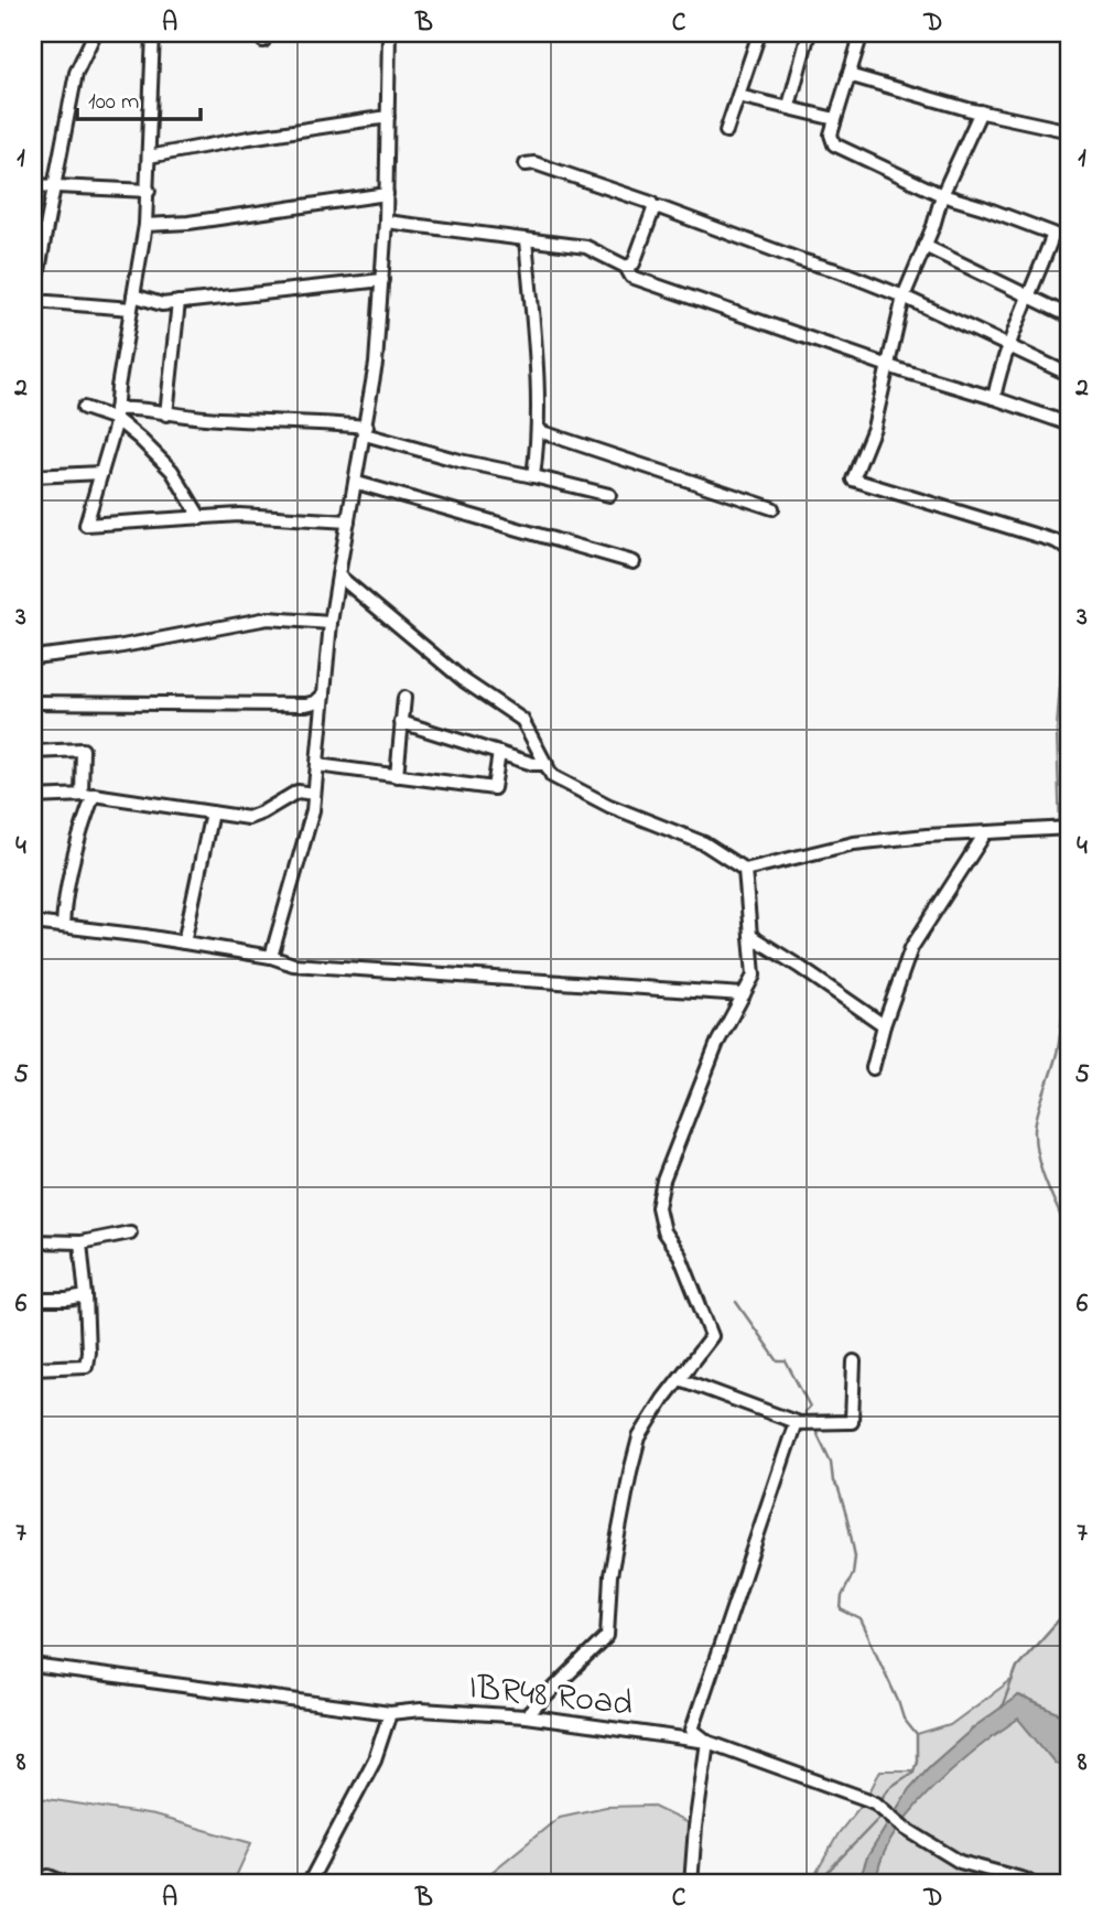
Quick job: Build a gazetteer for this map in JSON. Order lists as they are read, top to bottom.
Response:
{
  "streets": {
    "street": ["IBR48 Road"]
  },
  "scale_bar": "100 m",
  "grid": {
    "columns": [
      "A",
      "B",
      "C",
      "D"
    ],
    "rows": [
      "1",
      "2",
      "3",
      "4",
      "5",
      "6",
      "7",
      "8"
    ]
  }
}
